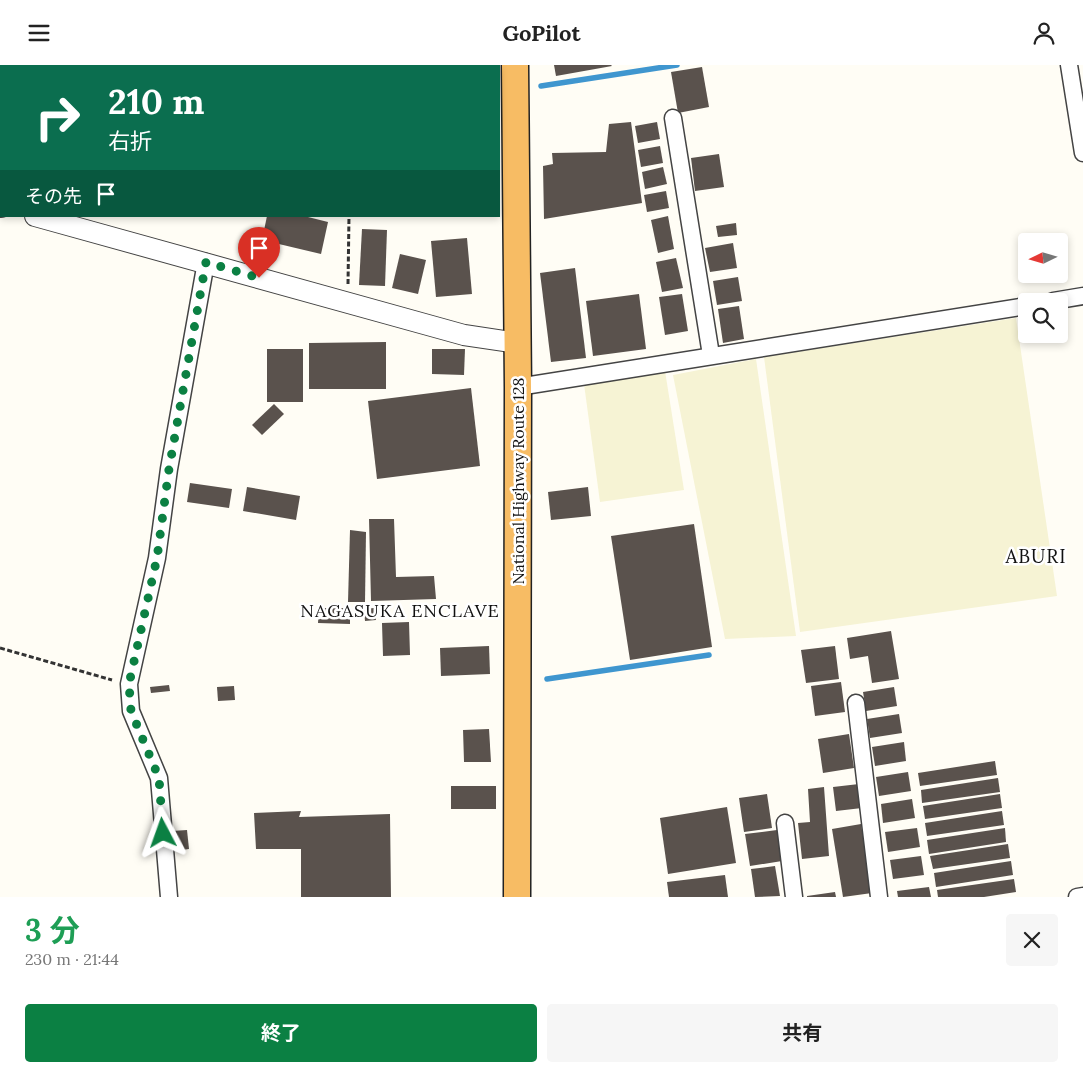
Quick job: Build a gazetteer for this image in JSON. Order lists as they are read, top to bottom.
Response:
{
  "streets": {
    "highway": ["National Highway Route 128"]
  },
  "districts": ["ABURI", "NAGASUKA ENCLAVE"],
  "north": "left",
  "page": {
    "header": "GoPilot",
    "turn": ["210 m", "右折"],
    "then": "その先",
    "heading": ["3 分", "230 m · 21:44"],
    "buttons": ["終了", "共有"]
  }
}
